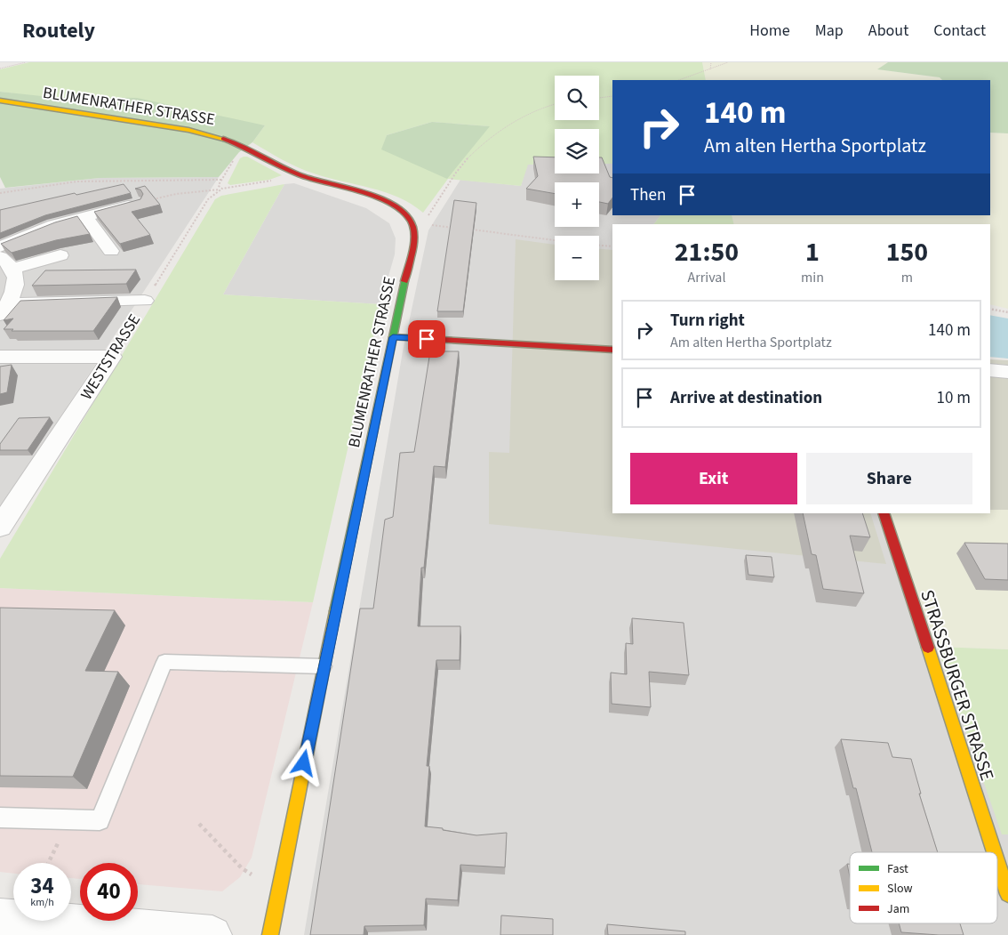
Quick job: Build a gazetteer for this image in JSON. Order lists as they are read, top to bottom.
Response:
{
  "streets": {
    "street": ["BLUMENRATHER STRASSE", "WESTSTRASSE", "STRASSBURGER STRASSE"]
  },
  "legend": ["Fast", "Slow", "Jam"],
  "page": {
    "header": "Routely",
    "nav": [
      "Home",
      "Map",
      "About",
      "Contact"
    ],
    "map_buttons": ["+", "−"],
    "turn": ["140 m", "Am alten Hertha Sportplatz"],
    "then": "Then",
    "eta": [
      "21:50",
      "Arrival",
      "1",
      "min",
      "150",
      "m"
    ],
    "list": [
      {
        "name": "Turn right",
        "note": "Am alten Hertha Sportplatz",
        "value": "140 m"
      },
      {
        "name": "Arrive at destination",
        "value": "10 m"
      }
    ],
    "buttons": ["Exit", "Share"],
    "speed": "34 km/h",
    "limit": "40"
  }
}
